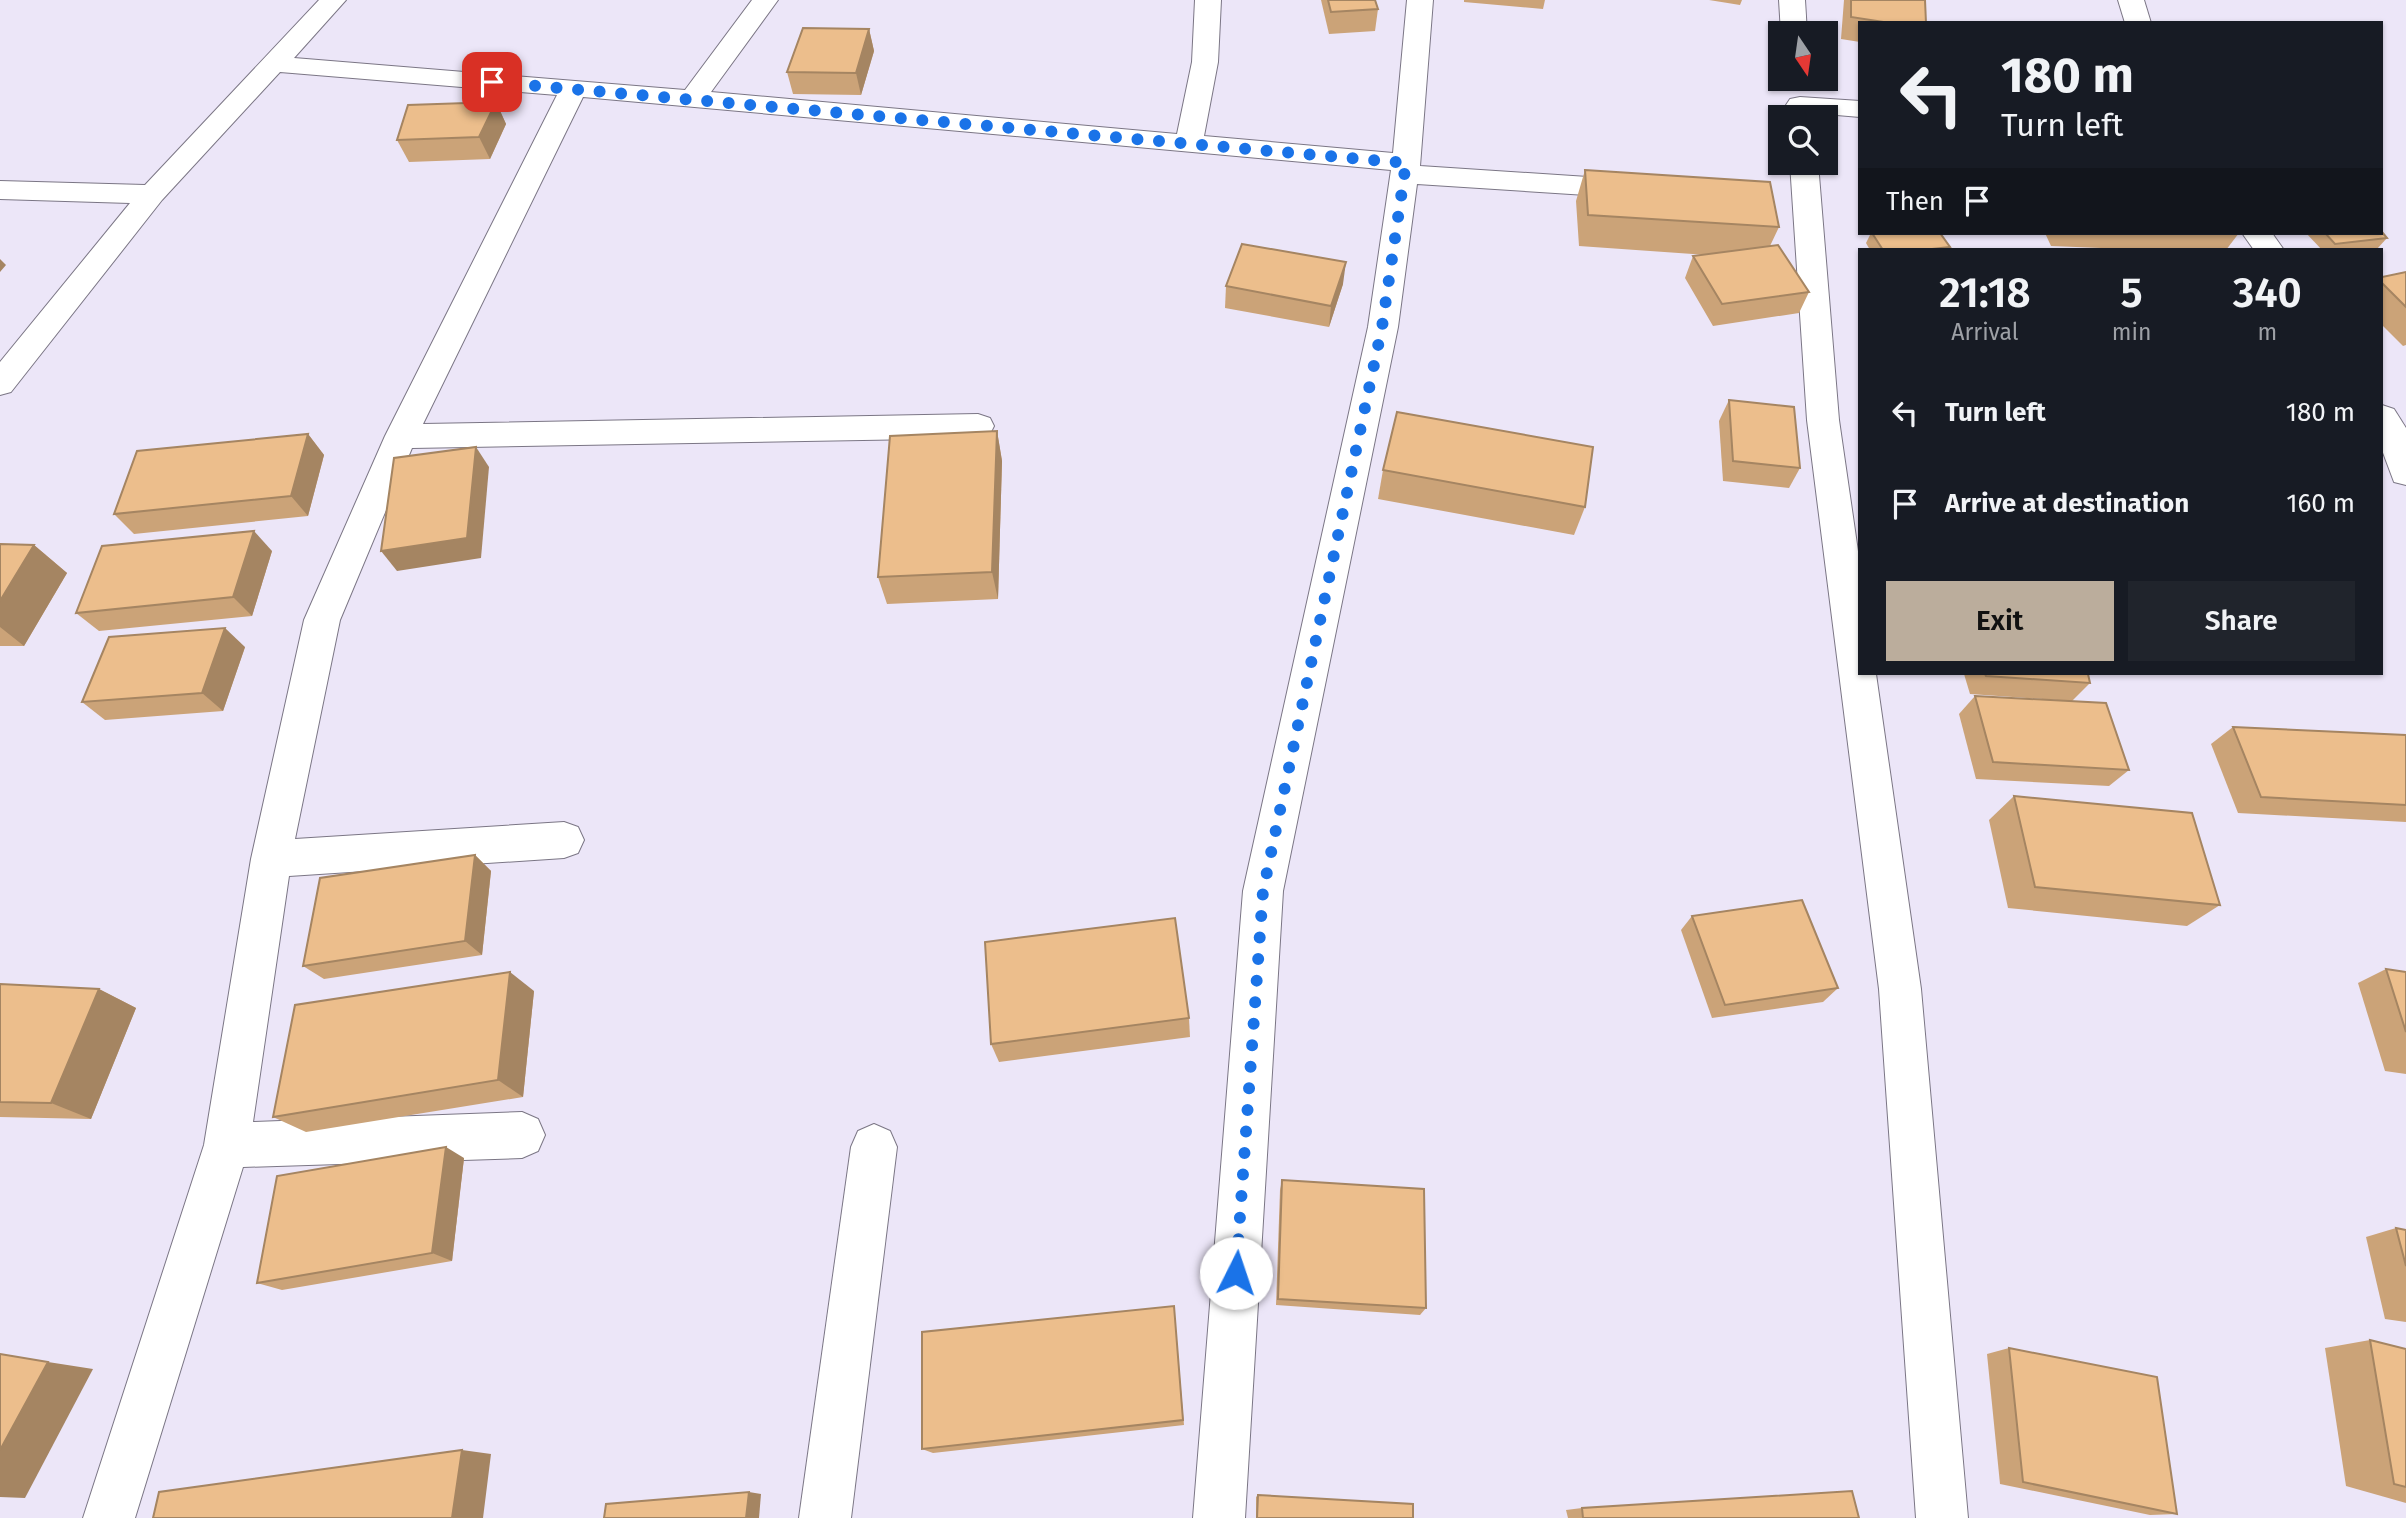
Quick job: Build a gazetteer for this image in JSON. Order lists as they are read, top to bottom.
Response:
{
  "north": "bottom",
  "page": {
    "turn": ["180 m", "Turn left"],
    "then": "Then",
    "eta": [
      "21:18",
      "Arrival",
      "5",
      "min",
      "340",
      "m"
    ],
    "list": [
      {
        "name": "Turn left",
        "value": "180 m"
      },
      {
        "name": "Arrive at destination",
        "value": "160 m"
      }
    ],
    "buttons": ["Exit", "Share"]
  }
}
